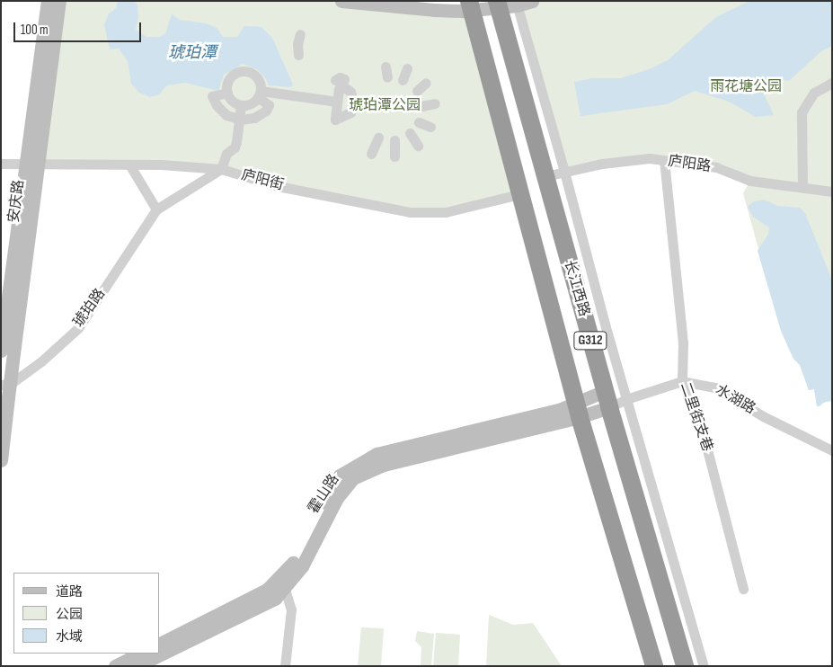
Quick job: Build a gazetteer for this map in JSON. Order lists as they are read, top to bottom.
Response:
{
  "streets": {
    "highway": ["长江西路", "G312"],
    "main road": ["安庆路", "霍山路"],
    "street": [
      "庐阳路",
      "庐阳街",
      "琥珀路",
      "水湖路",
      "二里街支巷"
    ]
  },
  "crossings": [
    ["庐阳路", "长江西路"],
    ["庐阳路", "二里街支巷"],
    ["庐阳街", "安庆路"],
    ["庐阳街", "长江西路"],
    ["长江西路", "水湖路"],
    ["长江西路", "霍山路"],
    ["水湖路", "二里街支巷"],
    ["水湖路", "霍山路"]
  ],
  "water": ["琥珀潭"],
  "parks": ["雨花塘公园", "琥珀潭公园"],
  "legend": ["道路", "公园", "水域"],
  "scale_bar": "100 m"
}
